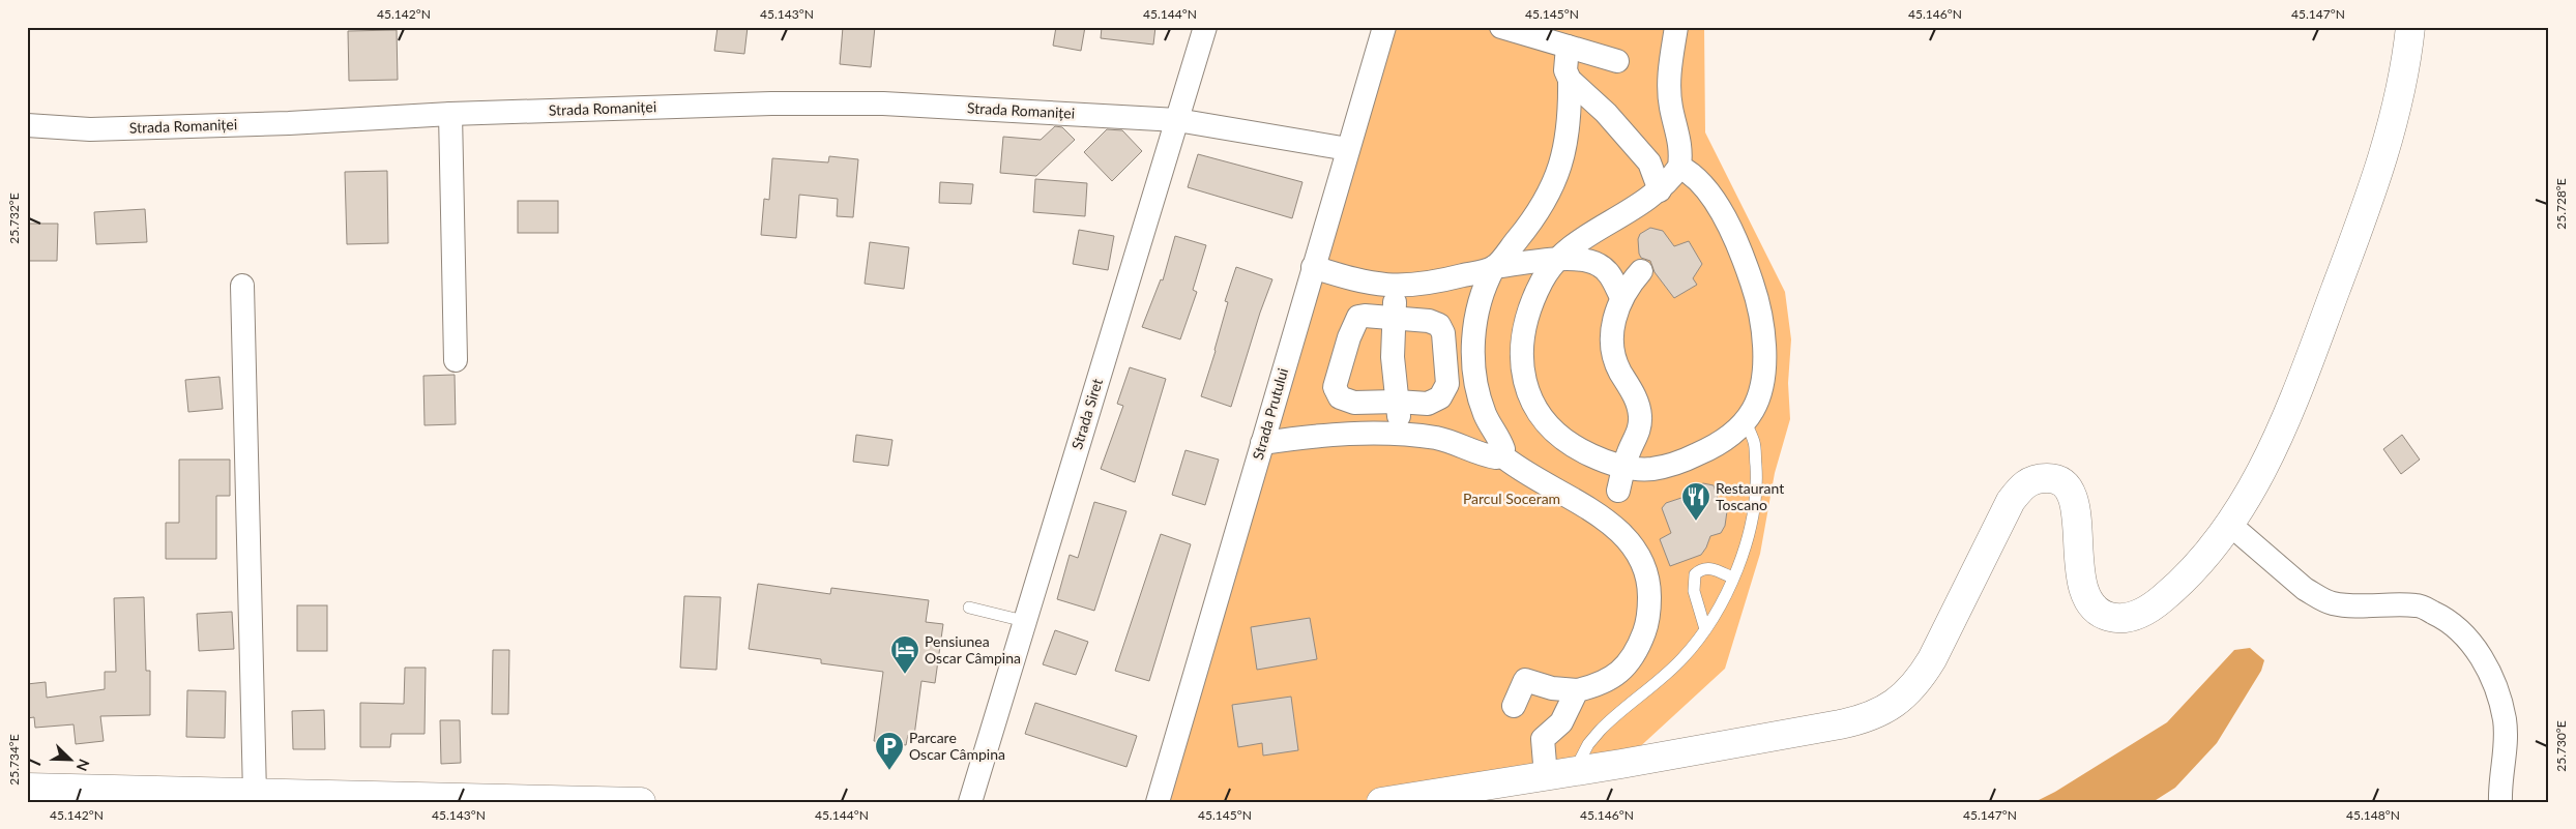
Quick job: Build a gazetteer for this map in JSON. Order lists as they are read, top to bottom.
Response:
{
  "streets": {
    "street": ["Strada Romaniței", "Strada Siret", "Strada Prutului"]
  },
  "crossings": [
    ["Strada Romaniței", "Strada Siret"],
    ["Strada Romaniței", "Strada Prutului"]
  ],
  "parks": ["Parcul Soceram"],
  "places": {
    "restaurant": ["Restaurant Toscano"],
    "hotel": ["Pensiunea Oscar Câmpina"],
    "parking": ["Parcare Oscar Câmpina"]
  },
  "north": "bottom right",
  "coordinates": [
    "45.142°N",
    "45.143°N",
    "45.144°N",
    "45.145°N",
    "45.146°N",
    "45.147°N",
    "25.728°E",
    "25.732°E",
    "25.730°E",
    "25.734°E",
    "45.148°N"
  ]
}
